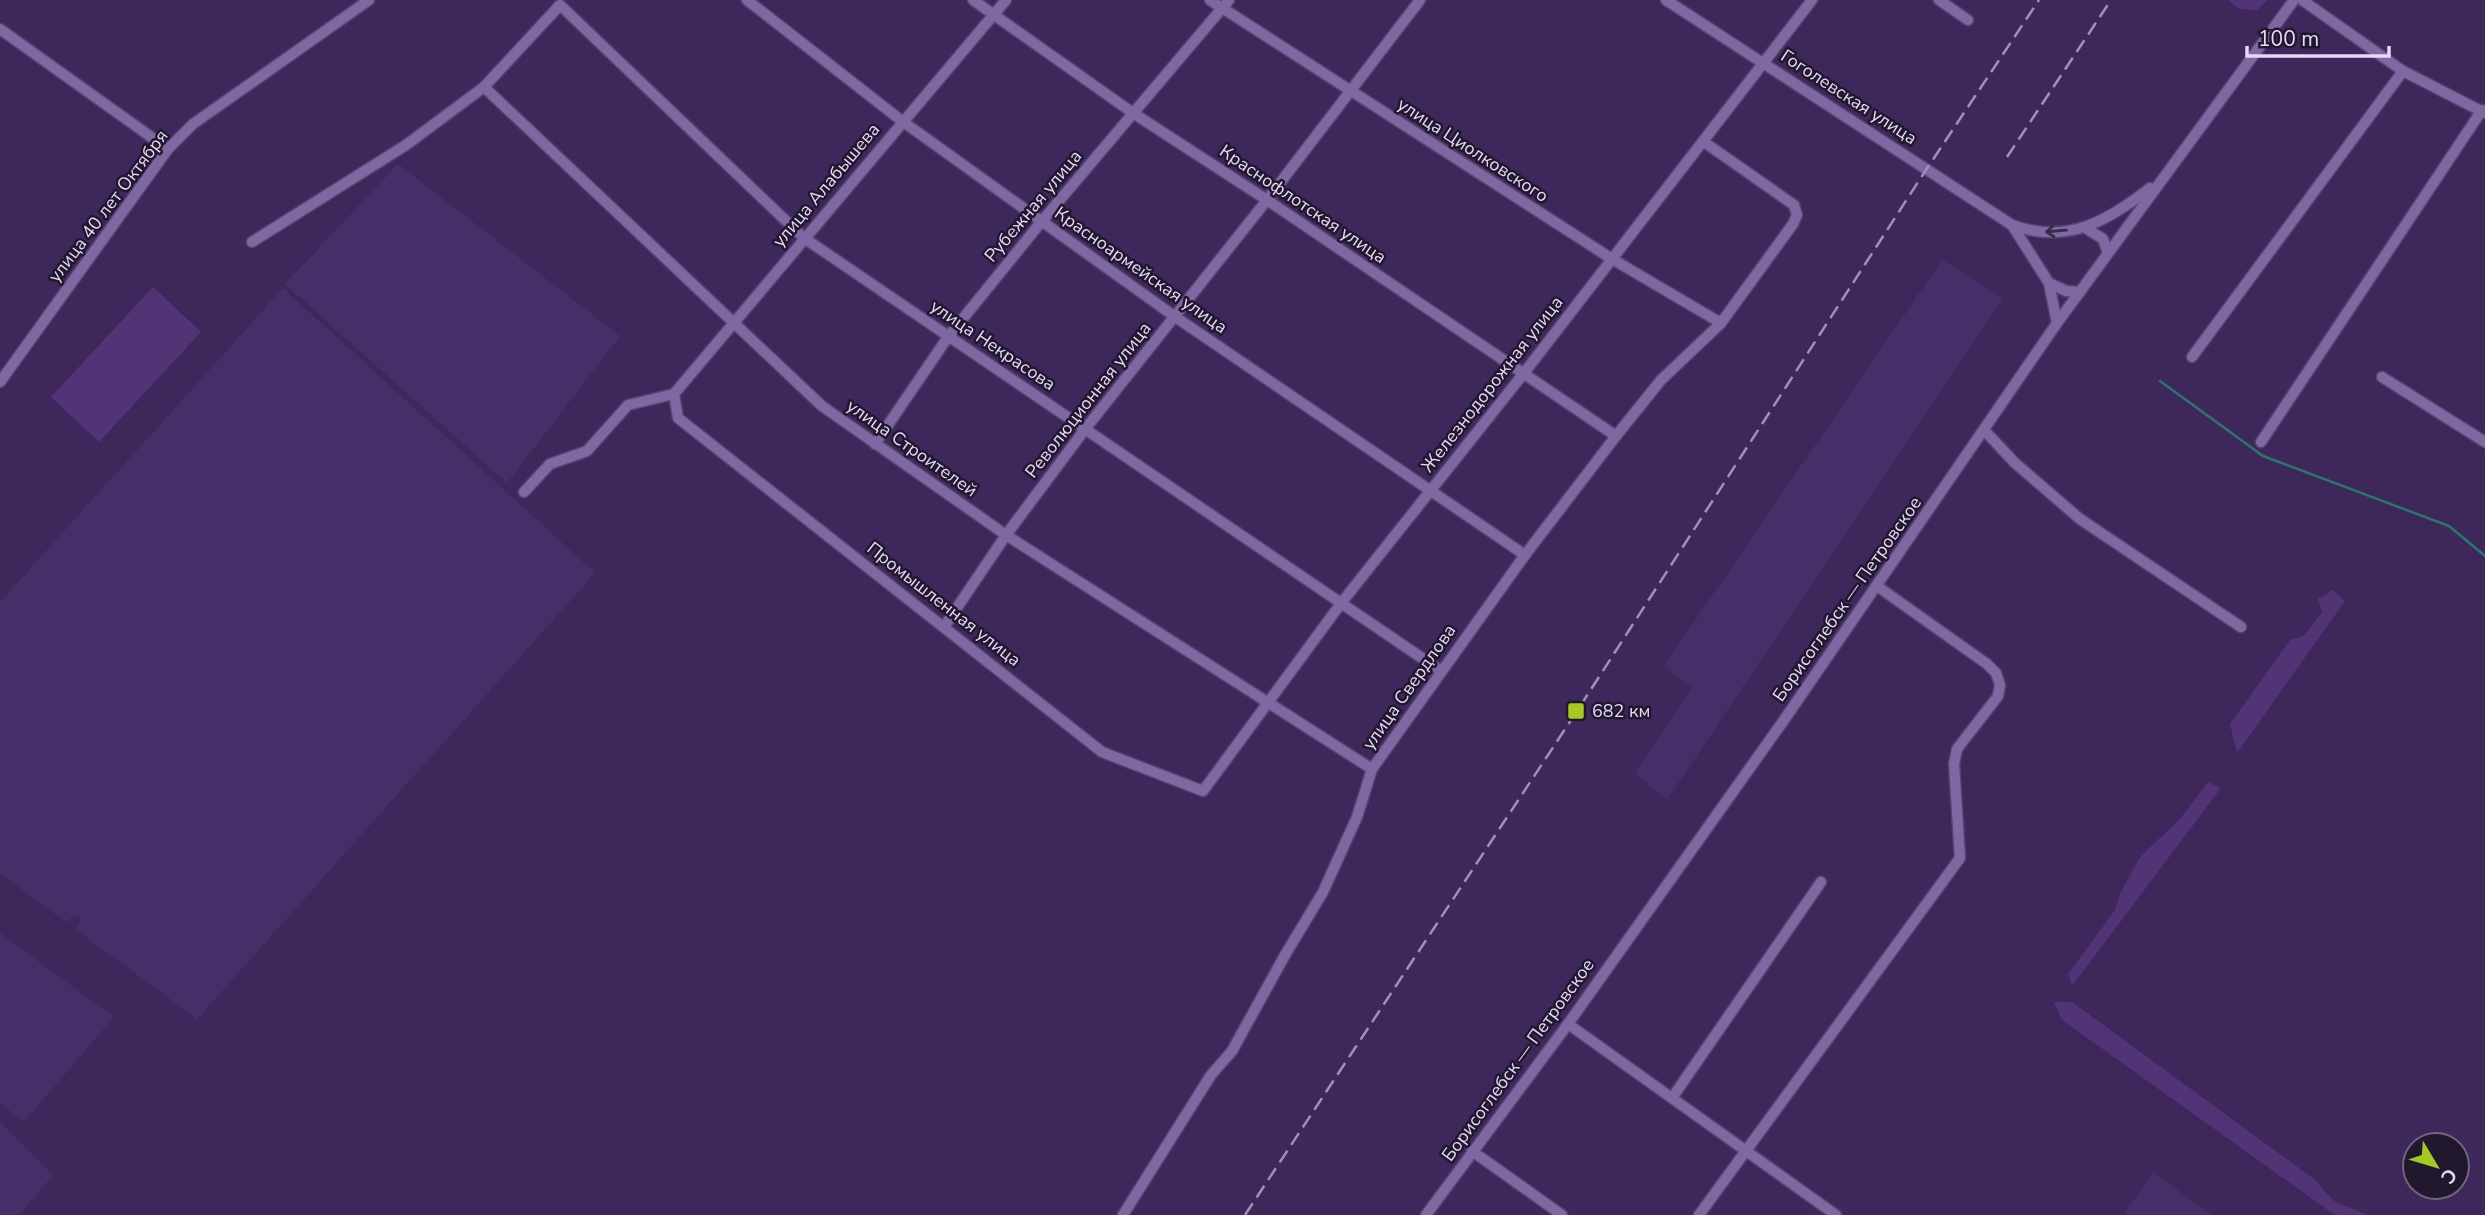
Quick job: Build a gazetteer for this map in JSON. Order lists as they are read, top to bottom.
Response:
{
  "streets": {
    "street": [
      "Гоголевская улица",
      "улица Циолковского",
      "улица Алабышева",
      "Краснофлотская улица",
      "улица 40 лет Октября",
      "Рубежная улица",
      "Красноармейская улица",
      "улица Некрасова",
      "Железнодорожная улица",
      "Революционная улица",
      "улица Строителей",
      "Борисоглебск — Петровское",
      "Промышленная улица",
      "улица Свердлова"
    ]
  },
  "crossings": [
    ["Гоголевская улица", "Железнодорожная улица"],
    ["улица Циолковского", "Рубежная улица"],
    ["улица Циолковского", "Железнодорожная улица"],
    ["улица Циолковского", "Революционная улица"],
    ["улица Циолковского", "улица Свердлова"],
    ["улица Алабышева", "Краснофлотская улица"],
    ["улица Алабышева", "Красноармейская улица"],
    ["улица Алабышева", "улица Некрасова"],
    ["улица Алабышева", "улица Строителей"],
    ["улица Алабышева", "Промышленная улица"],
    ["Краснофлотская улица", "Рубежная улица"],
    ["Краснофлотская улица", "Железнодорожная улица"],
    ["Краснофлотская улица", "Революционная улица"],
    ["Краснофлотская улица", "улица Свердлова"],
    ["Рубежная улица", "Красноармейская улица"],
    ["Рубежная улица", "улица Некрасова"],
    ["Рубежная улица", "улица Строителей"],
    ["Красноармейская улица", "Железнодорожная улица"],
    ["Красноармейская улица", "Революционная улица"],
    ["Красноармейская улица", "улица Свердлова"],
    ["улица Некрасова", "Железнодорожная улица"],
    ["улица Некрасова", "Революционная улица"],
    ["улица Некрасова", "улица Строителей"],
    ["улица Некрасова", "улица Свердлова"],
    ["Железнодорожная улица", "улица Строителей"],
    ["Железнодорожная улица", "Промышленная улица"],
    ["Железнодорожная улица", "улица Свердлова"],
    ["Революционная улица", "улица Строителей"],
    ["Революционная улица", "Промышленная улица"],
    ["улица Строителей", "улица Свердлова"]
  ],
  "places": {
    "transit": ["682 км"]
  },
  "scale_bar": "100 m",
  "north": "bottom right"
}
